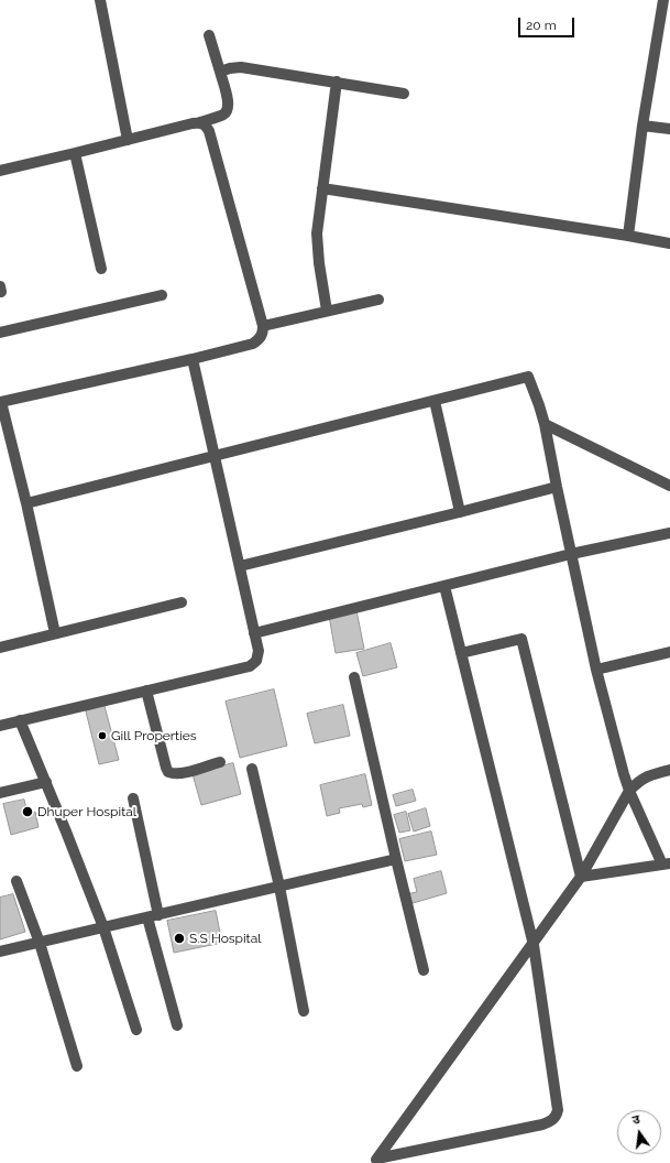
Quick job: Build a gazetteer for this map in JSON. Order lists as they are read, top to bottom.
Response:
{
  "places": ["Gill Properties", "Dhuper Hospital", "S.S Hospital"],
  "scale_bar": "20 m",
  "north": "top"
}
